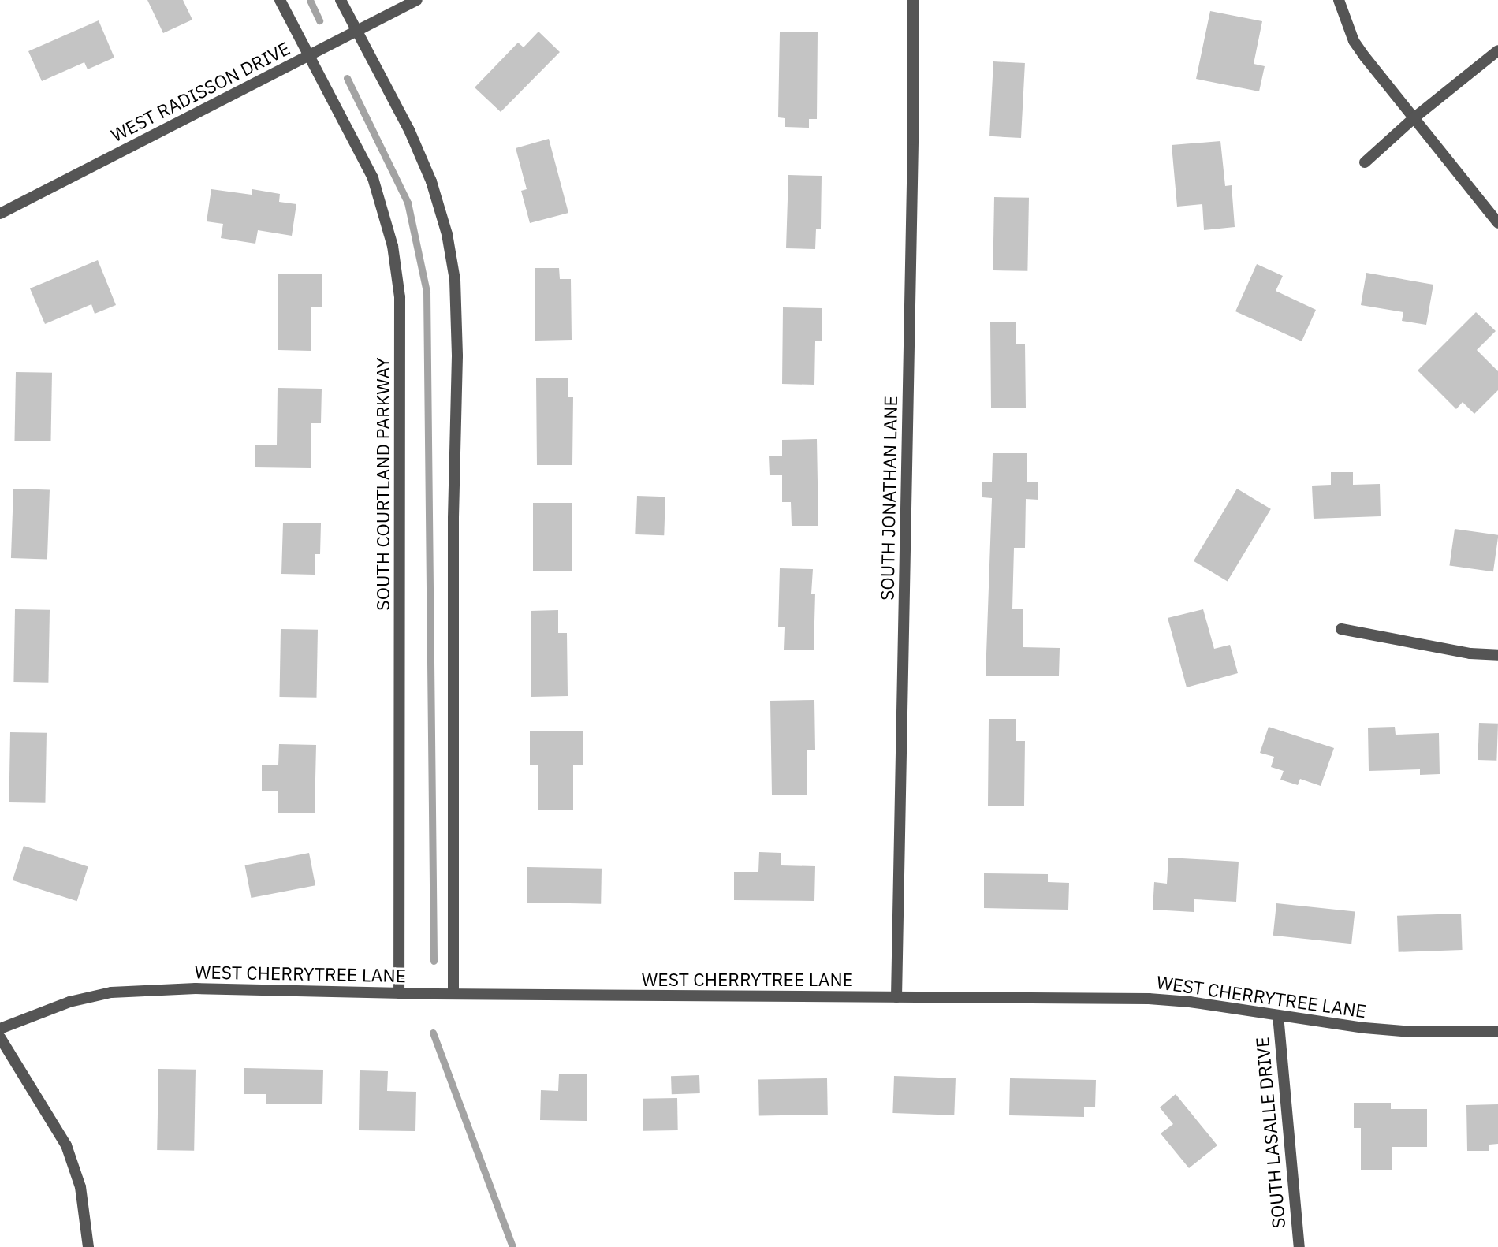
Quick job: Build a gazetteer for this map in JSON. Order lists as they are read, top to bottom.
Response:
{
  "streets": {
    "street": [
      "WEST RADISSON DRIVE",
      "SOUTH COURTLAND PARKWAY",
      "SOUTH JONATHAN LANE",
      "WEST CHERRYTREE LANE",
      "SOUTH LASALLE DRIVE"
    ]
  },
  "crossings": [
    ["WEST RADISSON DRIVE", "SOUTH COURTLAND PARKWAY"],
    ["SOUTH COURTLAND PARKWAY", "WEST CHERRYTREE LANE"],
    ["SOUTH JONATHAN LANE", "WEST CHERRYTREE LANE"],
    ["WEST CHERRYTREE LANE", "SOUTH LASALLE DRIVE"]
  ]
}
